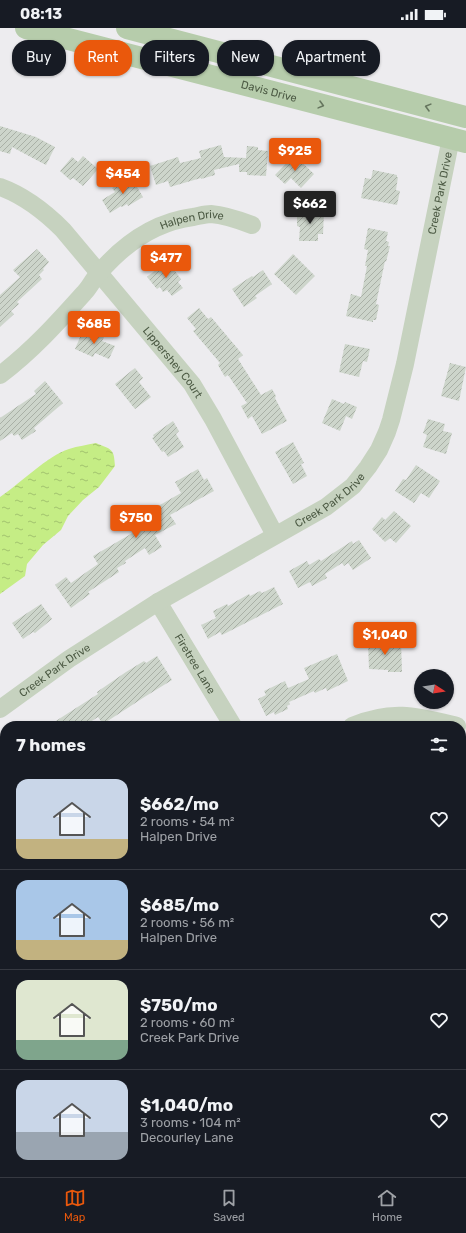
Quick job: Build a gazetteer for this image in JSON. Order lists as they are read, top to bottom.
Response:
{
  "streets": {
    "main road": ["Davis Drive"],
    "street": [
      "Creek Park Drive",
      "Halpen Drive",
      "Lippershey Court",
      "Firetree Lane"
    ]
  },
  "crossings": [
    ["Davis Drive", "Creek Park Drive"],
    ["Creek Park Drive", "Lippershey Court"],
    ["Creek Park Drive", "Firetree Lane"],
    ["Halpen Drive", "Lippershey Court"]
  ],
  "north": "right",
  "page": {
    "status": "08:13",
    "chip": [
      "Buy",
      "Rent",
      "Filters",
      "New",
      "Apartment"
    ],
    "price": [
      "$925",
      "$454",
      "$662",
      "$477",
      "$685",
      "$750",
      "$1,040"
    ],
    "heading": "7 homes",
    "list": [
      {
        "name": "$662/mo",
        "note": "2 rooms · 54 m² · Halpen Drive"
      },
      {
        "name": "$685/mo",
        "note": "2 rooms · 56 m² · Halpen Drive"
      },
      {
        "name": "$750/mo",
        "note": "2 rooms · 60 m² · Creek Park Drive"
      },
      {
        "name": "$1,040/mo",
        "note": "3 rooms · 104 m² · Decourley Lane"
      }
    ],
    "tabs": ["Map", "Saved", "Home"]
  }
}
